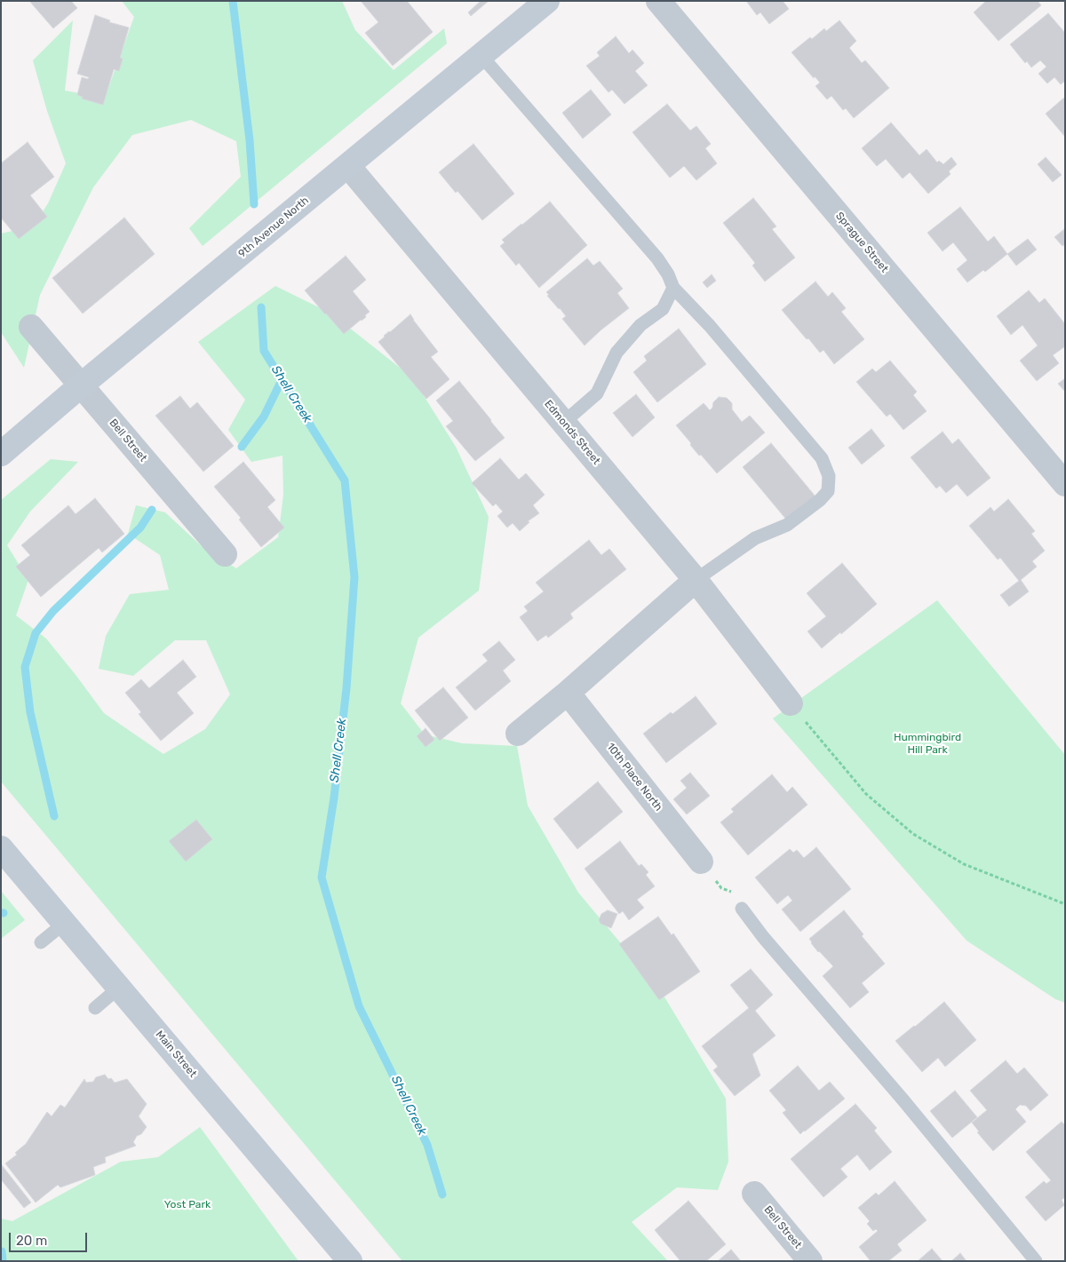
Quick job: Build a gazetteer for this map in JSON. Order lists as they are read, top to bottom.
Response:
{
  "streets": {
    "street": [
      "9th Avenue North",
      "Sprague Street",
      "Edmonds Street",
      "Bell Street",
      "10th Place North",
      "Main Street"
    ]
  },
  "crossings": [
    ["9th Avenue North", "Edmonds Street"],
    ["9th Avenue North", "Bell Street"]
  ],
  "water": ["Shell Creek"],
  "parks": ["Hummingbird Hill Park", "Yost Park"],
  "scale_bar": "20 m"
}
